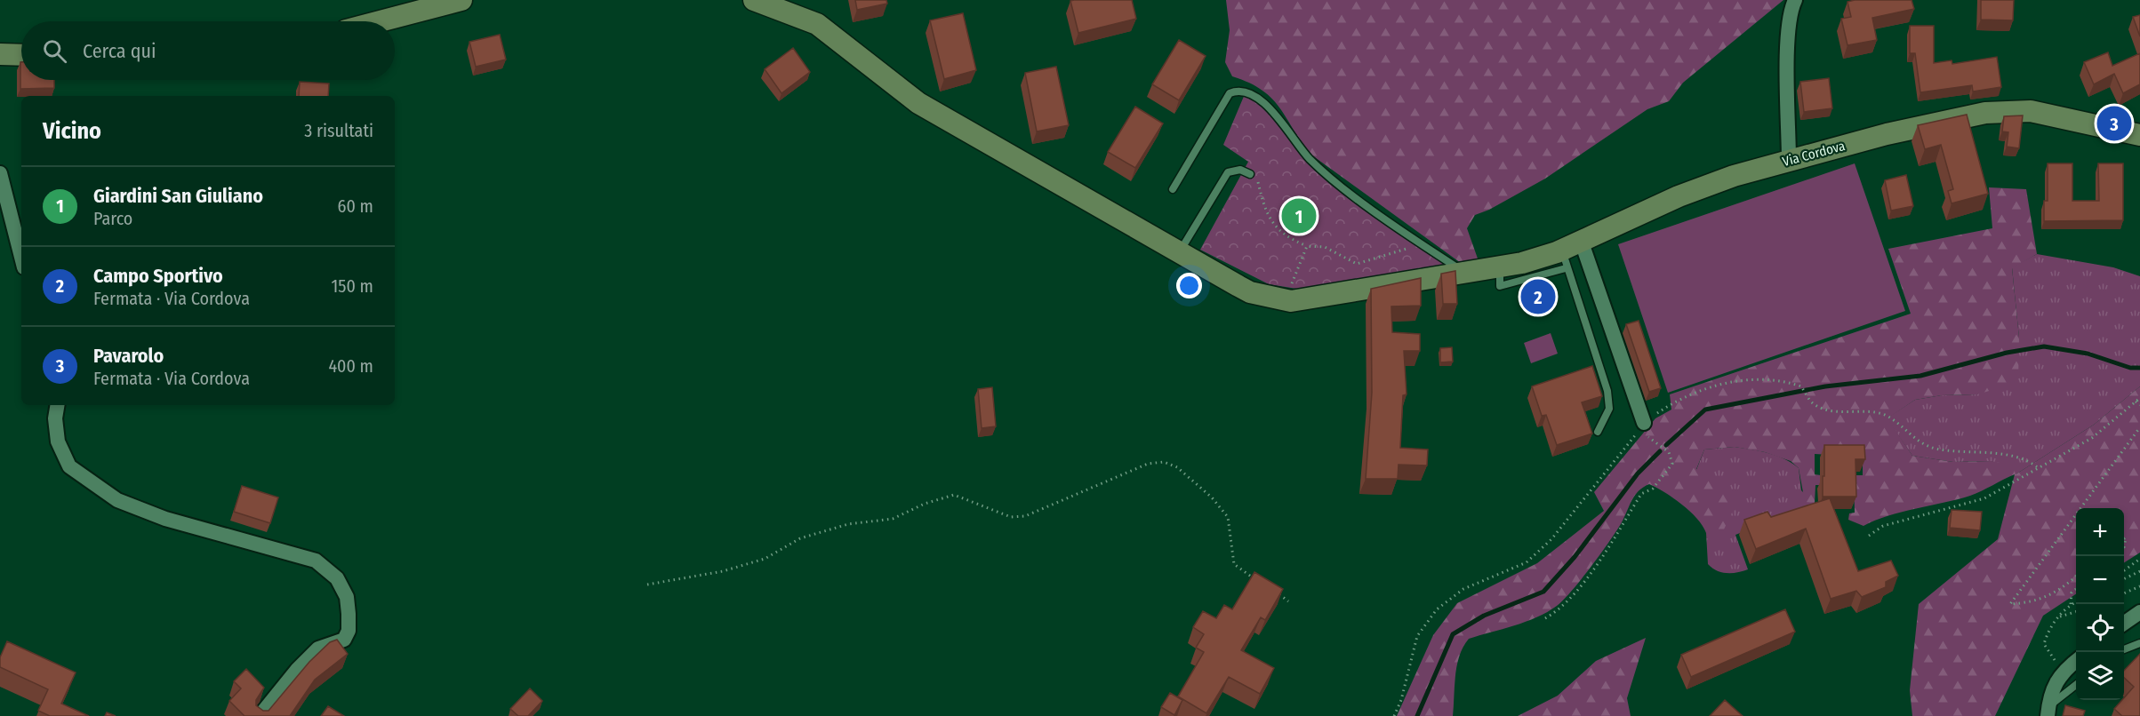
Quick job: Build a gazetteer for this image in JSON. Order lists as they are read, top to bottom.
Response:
{
  "streets": {
    "street": ["Via Cordova"]
  },
  "page": {
    "search": "Cerca qui",
    "heading": ["Vicino", "3 risultati"],
    "pins": ["3", "1", "2"],
    "list": [
      {
        "mark": "1",
        "name": "Giardini San Giuliano",
        "note": "Parco",
        "value": "60 m"
      },
      {
        "mark": "2",
        "name": "Campo Sportivo",
        "note": "Fermata · Via Cordova",
        "value": "150 m"
      },
      {
        "mark": "3",
        "name": "Pavarolo",
        "note": "Fermata · Via Cordova",
        "value": "400 m"
      }
    ],
    "map_buttons": ["+", "−"]
  }
}
